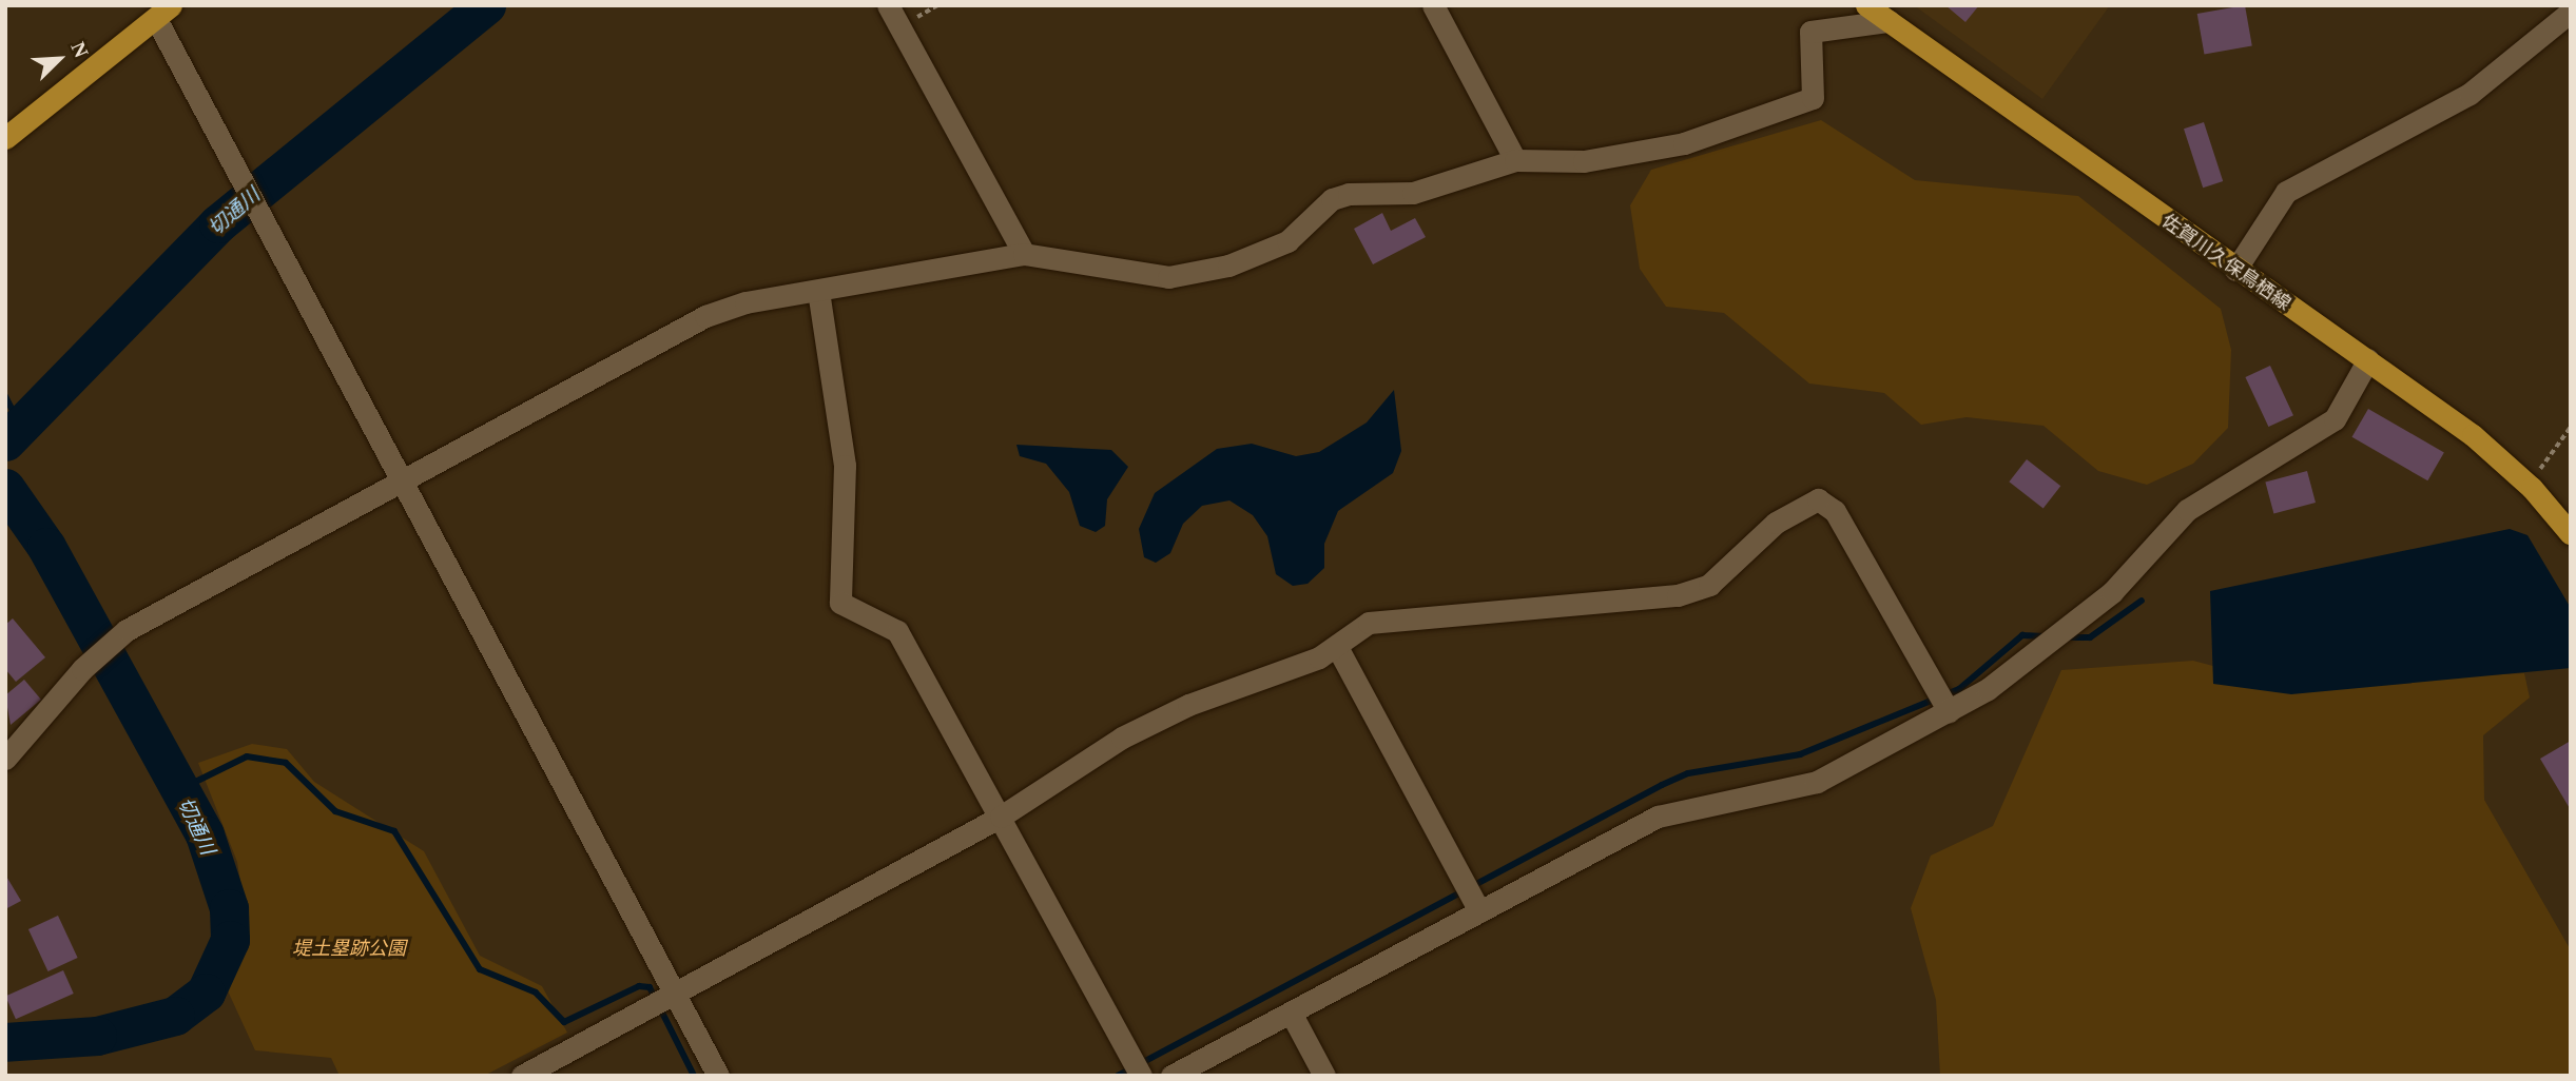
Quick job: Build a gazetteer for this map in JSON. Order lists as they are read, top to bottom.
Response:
{
  "streets": {
    "main road": ["佐賀川久保鳥栖線"]
  },
  "water": ["切通川"],
  "parks": ["堤土塁跡公園"],
  "north": "top right"
}
